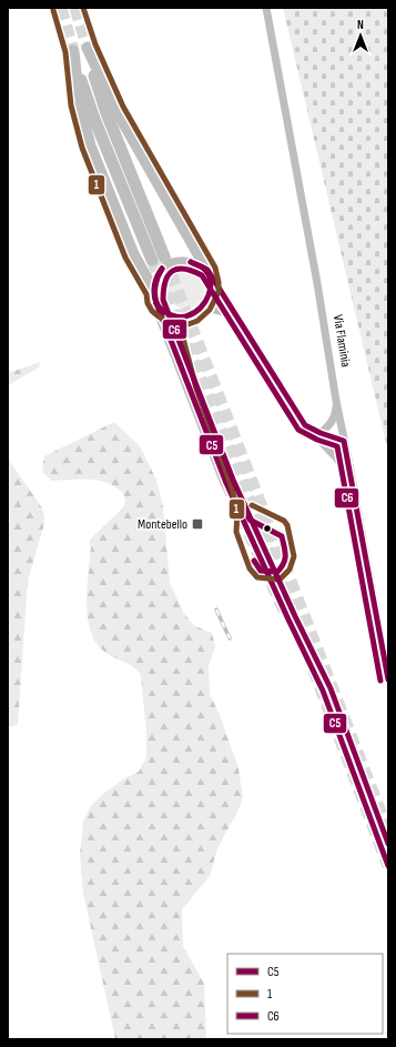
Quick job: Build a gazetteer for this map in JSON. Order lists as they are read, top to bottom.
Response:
{
  "streets": {
    "street": ["Via Flaminia"]
  },
  "places": {
    "transit": ["Montebello"]
  },
  "lines": ["transit line 1", "transit line C5", "transit line C6"],
  "legend": ["C5", "1", "C6"],
  "north": "top"
}
